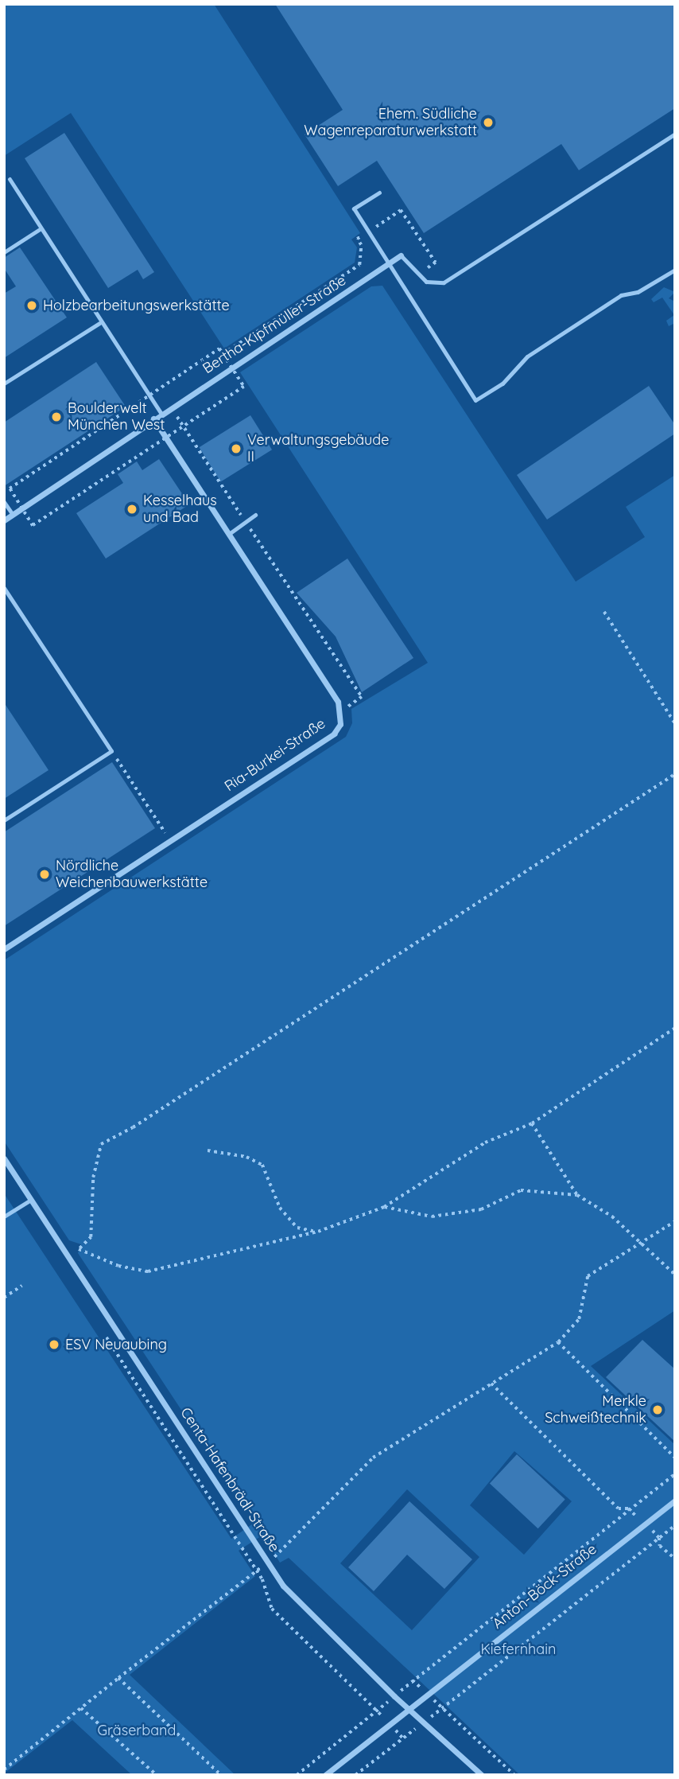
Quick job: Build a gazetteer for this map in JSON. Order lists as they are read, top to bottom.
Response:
{
  "streets": {
    "street": [
      "Bertha-Kipfmüller-Straße",
      "Ria-Burkei-Straße",
      "Centa-Hafenbrädl-Straße",
      "Anton-Böck-Straße"
    ]
  },
  "crossings": [
    ["Bertha-Kipfmüller-Straße", "Ria-Burkei-Straße"],
    ["Centa-Hafenbrädl-Straße", "Anton-Böck-Straße"]
  ],
  "parks": ["Kiefernhain", "Gräserband"],
  "places": [
    "Ehem. Südliche Wagenreparaturwerkstatt",
    "Holzbearbeitungswerkstätte",
    "Boulderwelt München West",
    "Verwaltungsgebäude II",
    "Kesselhaus und Bad",
    "Nördliche Weichenbauwerkstätte",
    "ESV Neuaubing",
    "Merkle Schweißtechnik"
  ]
}
